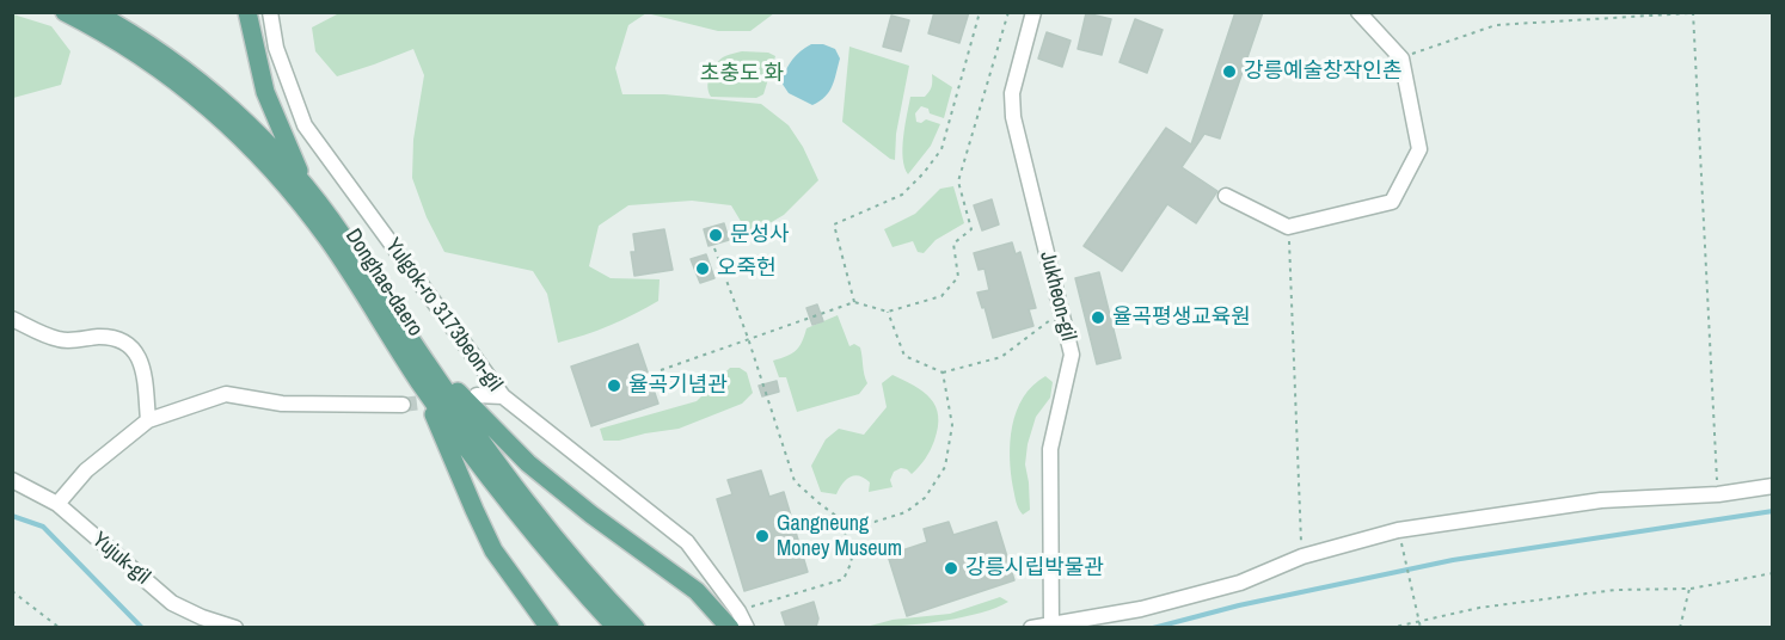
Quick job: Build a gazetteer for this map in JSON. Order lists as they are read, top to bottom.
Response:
{
  "streets": {
    "main road": ["Donghae-daero"],
    "street": ["Jukheon-gil", "Yulgok-ro 3173beon-gil", "Yujuk-gil"]
  },
  "parks": ["초충도 화"],
  "places": [
    "강릉예술창작인촌",
    "문성사",
    "오죽헌",
    "율곡평생교육원",
    "율곡기념관",
    "Gangneung Money Museum",
    "강릉시립박물관"
  ]
}
